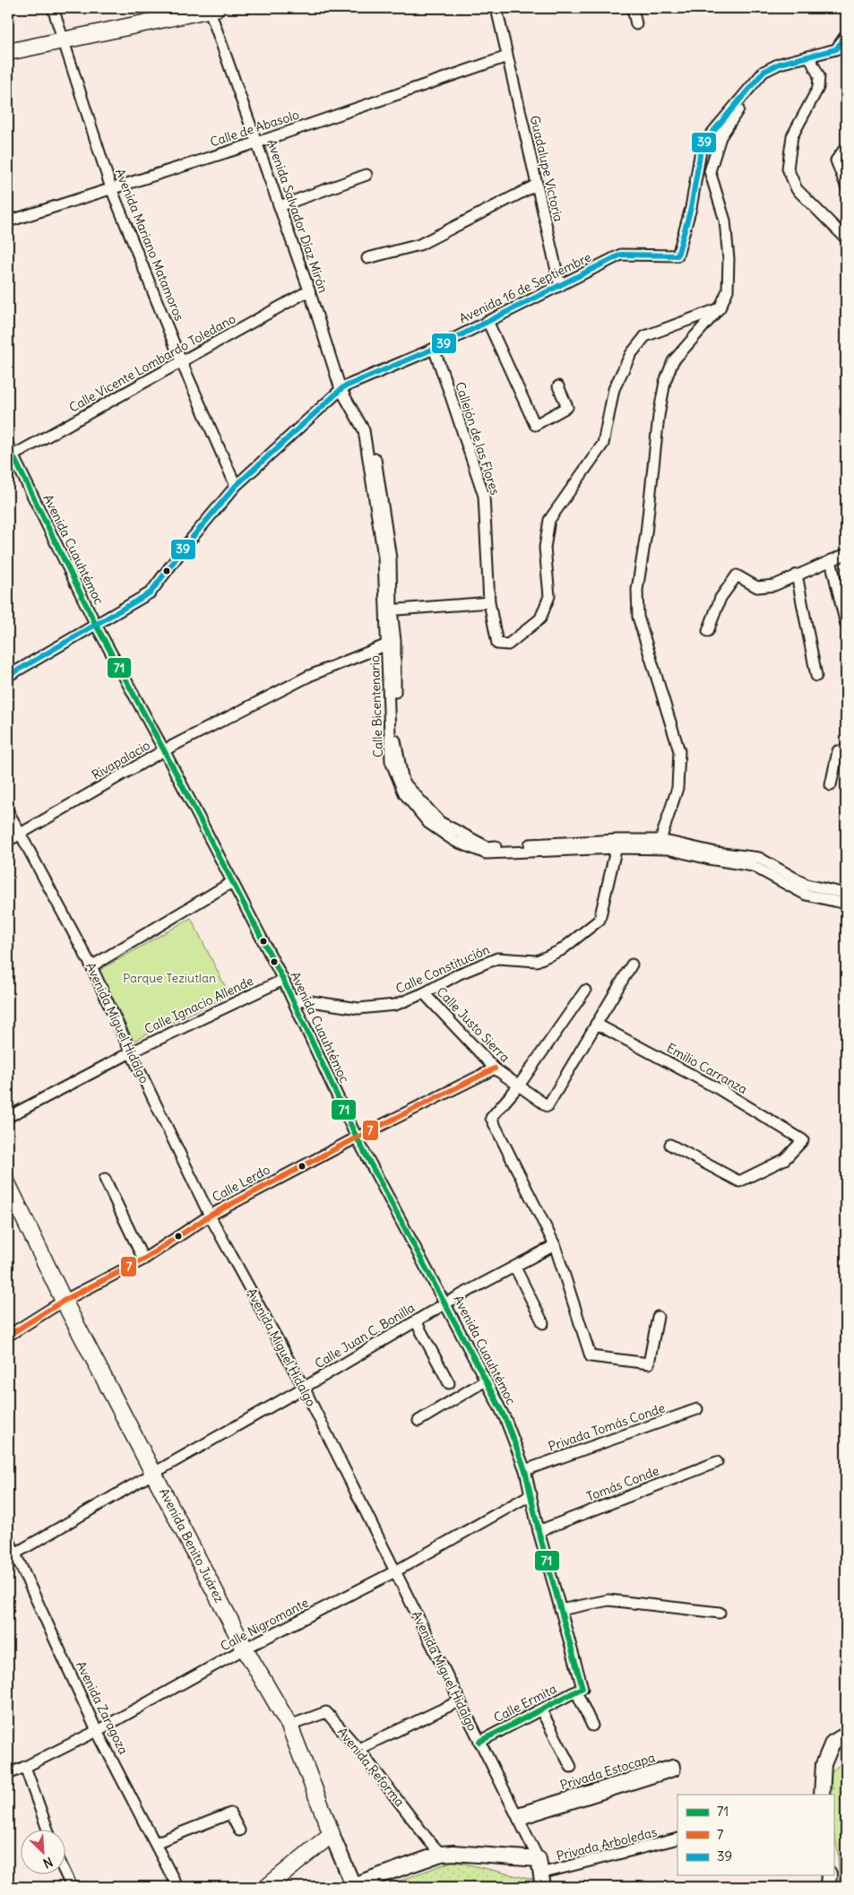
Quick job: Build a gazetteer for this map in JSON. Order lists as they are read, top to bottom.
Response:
{
  "streets": {
    "main road": ["Avenida Miguel Hidalgo", "Avenida Benito Juárez"],
    "street": [
      "Calle de Abasolo",
      "Guadalupe Victoria",
      "Avenida Salvador Díaz Mirón",
      "Avenida Mariano Matamoros",
      "Avenida 16 de Septiembre",
      "Calle Vicente Lombardo Toledano",
      "Callejón de las Flores",
      "Avenida Cuauhtémoc",
      "Calle Bicentenario",
      "Rivapalacio",
      "Calle Constitución",
      "Calle Ignacio Allende",
      "Calle Justo Sierra",
      "Emilio Carranza",
      "Calle Lerdo",
      "Calle Juan C. Bonilla",
      "Privada Tomás Conde",
      "Tomás Conde",
      "Calle Nigromante",
      "Calle Ermita",
      "Avenida Zaragoza",
      "Avenida Reforma",
      "Privada Estocapa",
      "Privada Arboledas"
    ]
  },
  "crossings": [
    ["Calle de Abasolo", "Guadalupe Victoria"],
    ["Calle de Abasolo", "Avenida Salvador Díaz Mirón"],
    ["Calle de Abasolo", "Avenida Mariano Matamoros"],
    ["Guadalupe Victoria", "Avenida 16 de Septiembre"],
    ["Avenida Salvador Díaz Mirón", "Avenida 16 de Septiembre"],
    ["Avenida Salvador Díaz Mirón", "Calle Vicente Lombardo Toledano"],
    ["Avenida Salvador Díaz Mirón", "Calle Bicentenario"],
    ["Avenida Mariano Matamoros", "Avenida 16 de Septiembre"],
    ["Avenida Mariano Matamoros", "Calle Vicente Lombardo Toledano"],
    ["Avenida 16 de Septiembre", "Callejón de las Flores"],
    ["Avenida 16 de Septiembre", "Avenida Cuauhtémoc"],
    ["Avenida 16 de Septiembre", "Calle Bicentenario"],
    ["Calle Vicente Lombardo Toledano", "Avenida Cuauhtémoc"],
    ["Avenida Cuauhtémoc", "Rivapalacio"],
    ["Avenida Cuauhtémoc", "Calle Constitución"],
    ["Avenida Cuauhtémoc", "Calle Ignacio Allende"],
    ["Avenida Cuauhtémoc", "Calle Lerdo"],
    ["Avenida Cuauhtémoc", "Calle Juan C. Bonilla"],
    ["Avenida Cuauhtémoc", "Privada Tomás Conde"],
    ["Avenida Cuauhtémoc", "Tomás Conde"],
    ["Avenida Cuauhtémoc", "Calle Nigromante"],
    ["Avenida Cuauhtémoc", "Calle Ermita"],
    ["Calle Bicentenario", "Rivapalacio"],
    ["Calle Bicentenario", "Calle Constitución"],
    ["Rivapalacio", "Avenida Miguel Hidalgo"],
    ["Calle Constitución", "Calle Justo Sierra"],
    ["Calle Ignacio Allende", "Avenida Miguel Hidalgo"],
    ["Avenida Miguel Hidalgo", "Calle Lerdo"],
    ["Avenida Miguel Hidalgo", "Calle Juan C. Bonilla"],
    ["Avenida Miguel Hidalgo", "Calle Nigromante"],
    ["Avenida Miguel Hidalgo", "Calle Ermita"],
    ["Avenida Miguel Hidalgo", "Privada Estocapa"],
    ["Avenida Miguel Hidalgo", "Privada Arboledas"],
    ["Calle Justo Sierra", "Emilio Carranza"],
    ["Calle Justo Sierra", "Calle Lerdo"],
    ["Calle Lerdo", "Avenida Benito Juárez"],
    ["Calle Juan C. Bonilla", "Avenida Benito Juárez"],
    ["Calle Juan C. Bonilla", "Avenida Zaragoza"],
    ["Avenida Benito Juárez", "Calle Nigromante"],
    ["Avenida Benito Juárez", "Avenida Reforma"],
    ["Calle Nigromante", "Avenida Zaragoza"]
  ],
  "parks": ["Parque Teziutlan"],
  "lines": ["transit line 39", "transit line 71", "transit line 7"],
  "legend": ["71", "7", "39"],
  "north": "bottom right"
}
